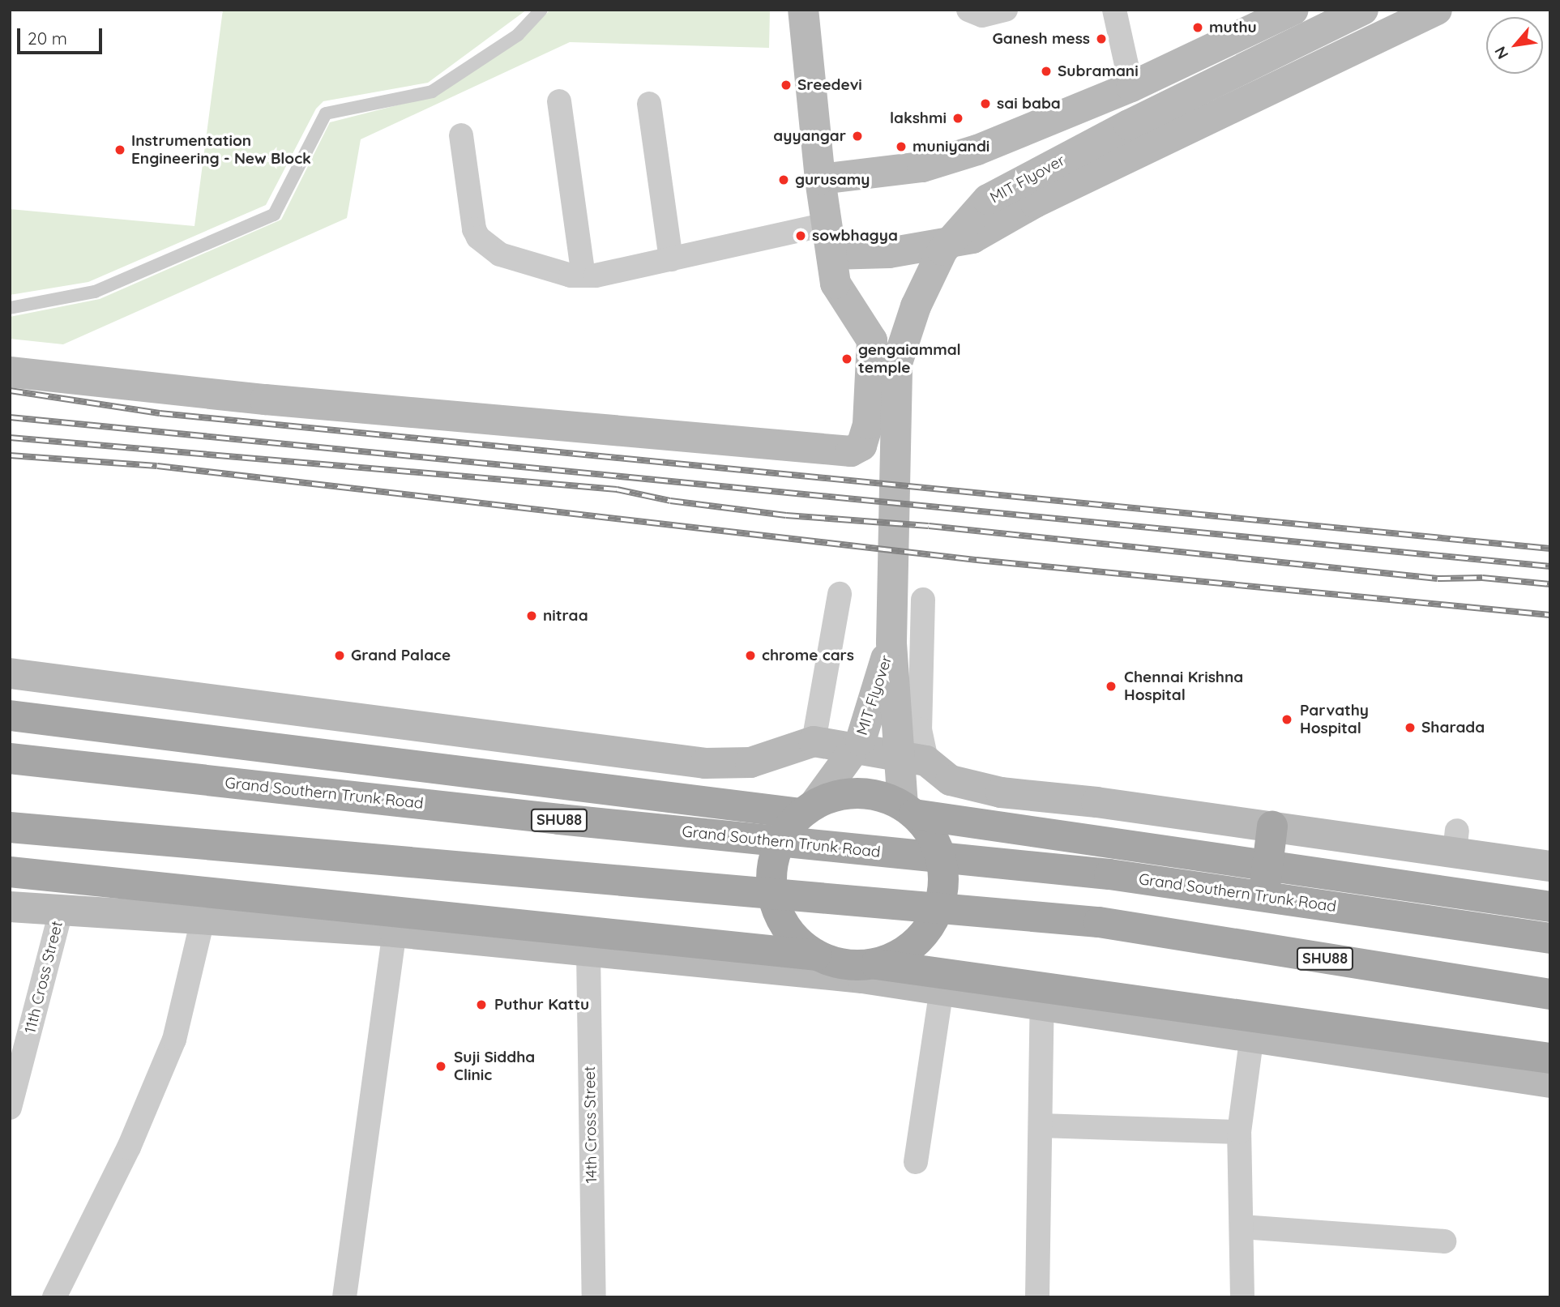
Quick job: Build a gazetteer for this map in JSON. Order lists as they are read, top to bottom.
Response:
{
  "streets": {
    "main road": ["Grand Southern Trunk Road", "SHU88"],
    "street": ["MIT Flyover", "11th Cross Street", "14th Cross Street"]
  },
  "places": [
    "muthu",
    "Ganesh mess",
    "Subramani",
    "Sreedevi",
    "sai baba",
    "lakshmi",
    "ayyangar",
    "muniyandi",
    "Instrumentation Engineering - New Block",
    "gurusamy",
    "sowbhagya",
    "gengaiammal temple",
    "nitraa",
    "Grand Palace",
    "chrome cars",
    "Chennai Krishna Hospital",
    "Parvathy Hospital",
    "Sharada",
    "Puthur Kattu",
    "Suji Siddha Clinic"
  ],
  "scale_bar": "20 m",
  "north": "bottom left"
}
